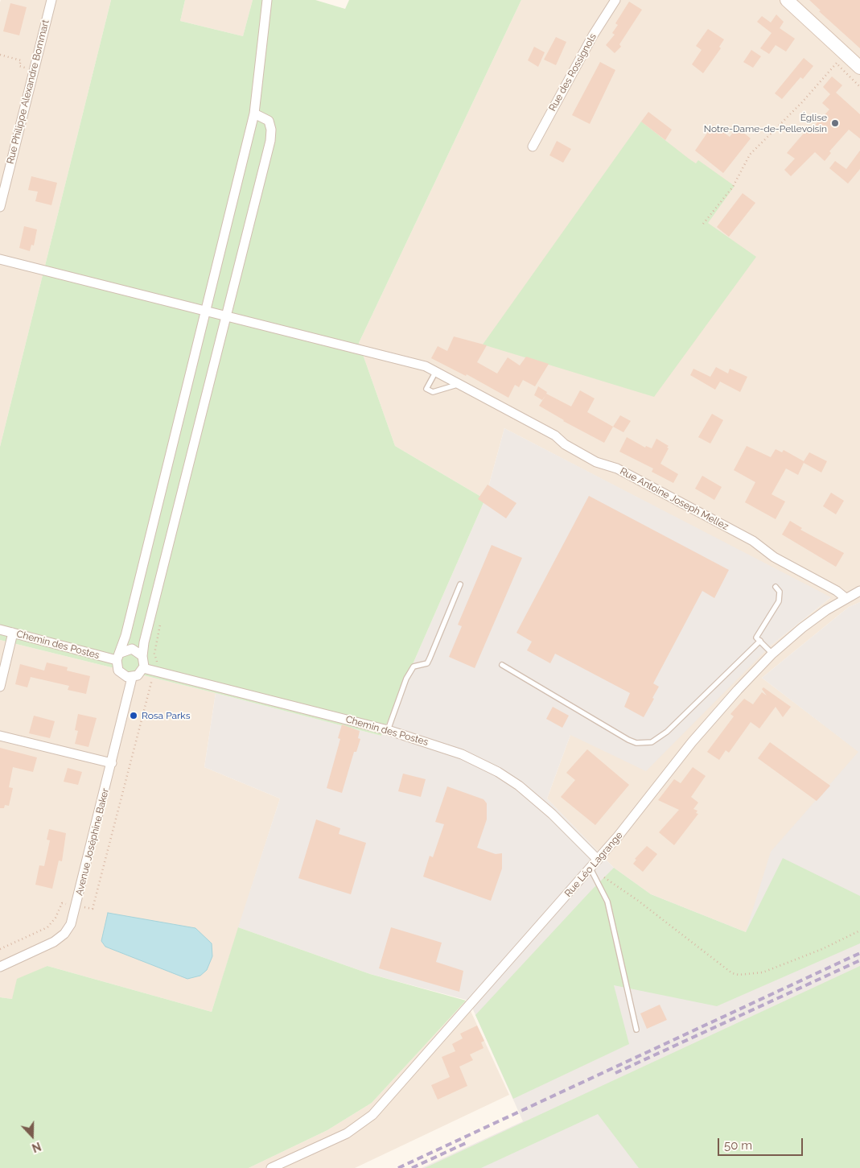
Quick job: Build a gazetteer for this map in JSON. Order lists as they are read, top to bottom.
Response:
{
  "streets": {
    "street": [
      "Rue des Rossignols",
      "Rue Philippe Alexandre Bommart",
      "Rue Antoine Joseph Mellez",
      "Chemin des Postes",
      "Avenue Joséphine Baker",
      "Rue Léo Lagrange"
    ]
  },
  "crossings": [
    ["Rue Antoine Joseph Mellez", "Rue Léo Lagrange"],
    ["Chemin des Postes", "Avenue Joséphine Baker"],
    ["Chemin des Postes", "Rue Léo Lagrange"]
  ],
  "places": ["Église Notre-Dame-de-Pellevoisin", "Rosa Parks"],
  "scale_bar": "50 m",
  "north": "bottom"
}
